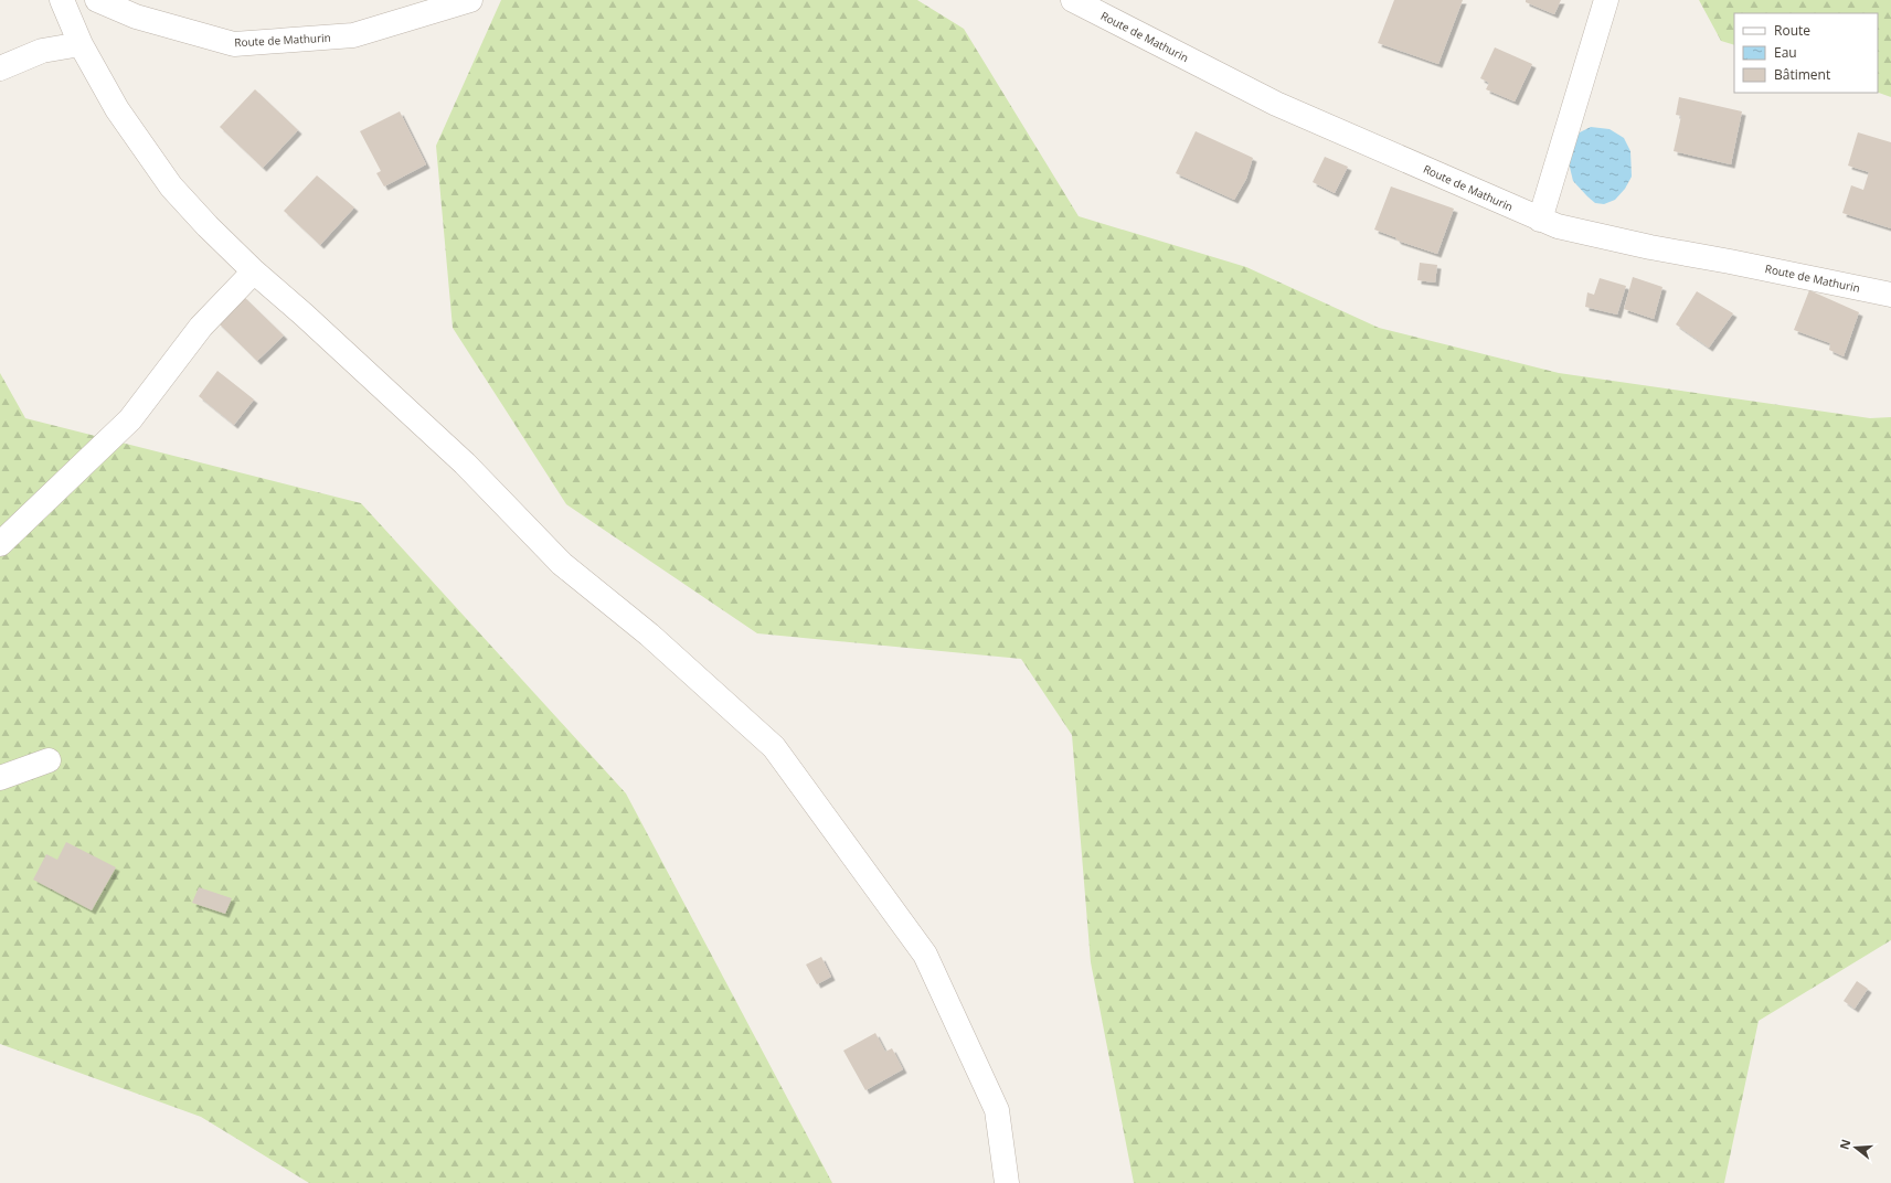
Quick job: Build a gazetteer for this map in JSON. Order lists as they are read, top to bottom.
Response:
{
  "streets": {
    "street": ["Route de Mathurin"]
  },
  "legend": ["Route", "Eau", "Bâtiment"],
  "north": "left"
}
